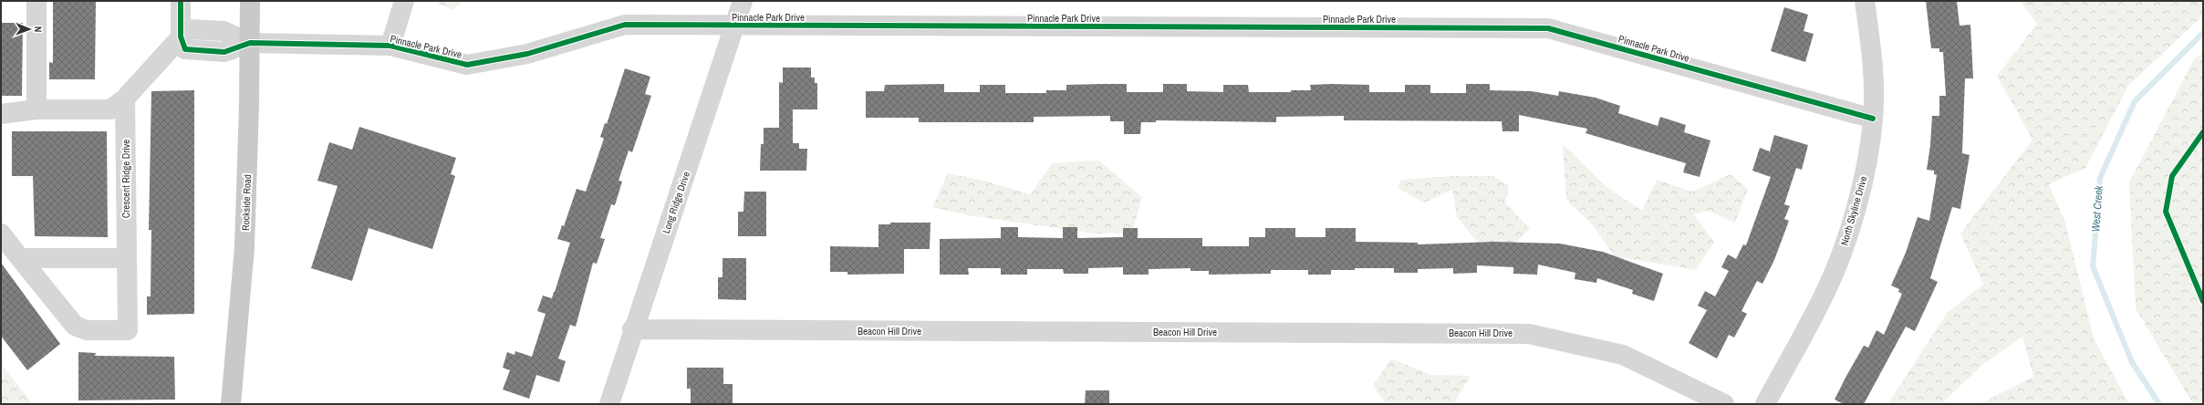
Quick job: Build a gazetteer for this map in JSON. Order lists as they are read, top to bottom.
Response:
{
  "streets": {
    "main road": ["Rockside Road"],
    "street": [
      "Pinnacle Park Drive",
      "Crescent Ridge Drive",
      "Long Ridge Drive",
      "North Skyline Drive",
      "Beacon Hill Drive"
    ]
  },
  "crossings": [
    ["Pinnacle Park Drive", "Rockside Road"],
    ["Pinnacle Park Drive", "Long Ridge Drive"],
    ["Pinnacle Park Drive", "North Skyline Drive"],
    ["Long Ridge Drive", "Beacon Hill Drive"]
  ],
  "water": ["West Creek"],
  "north": "right"
}
